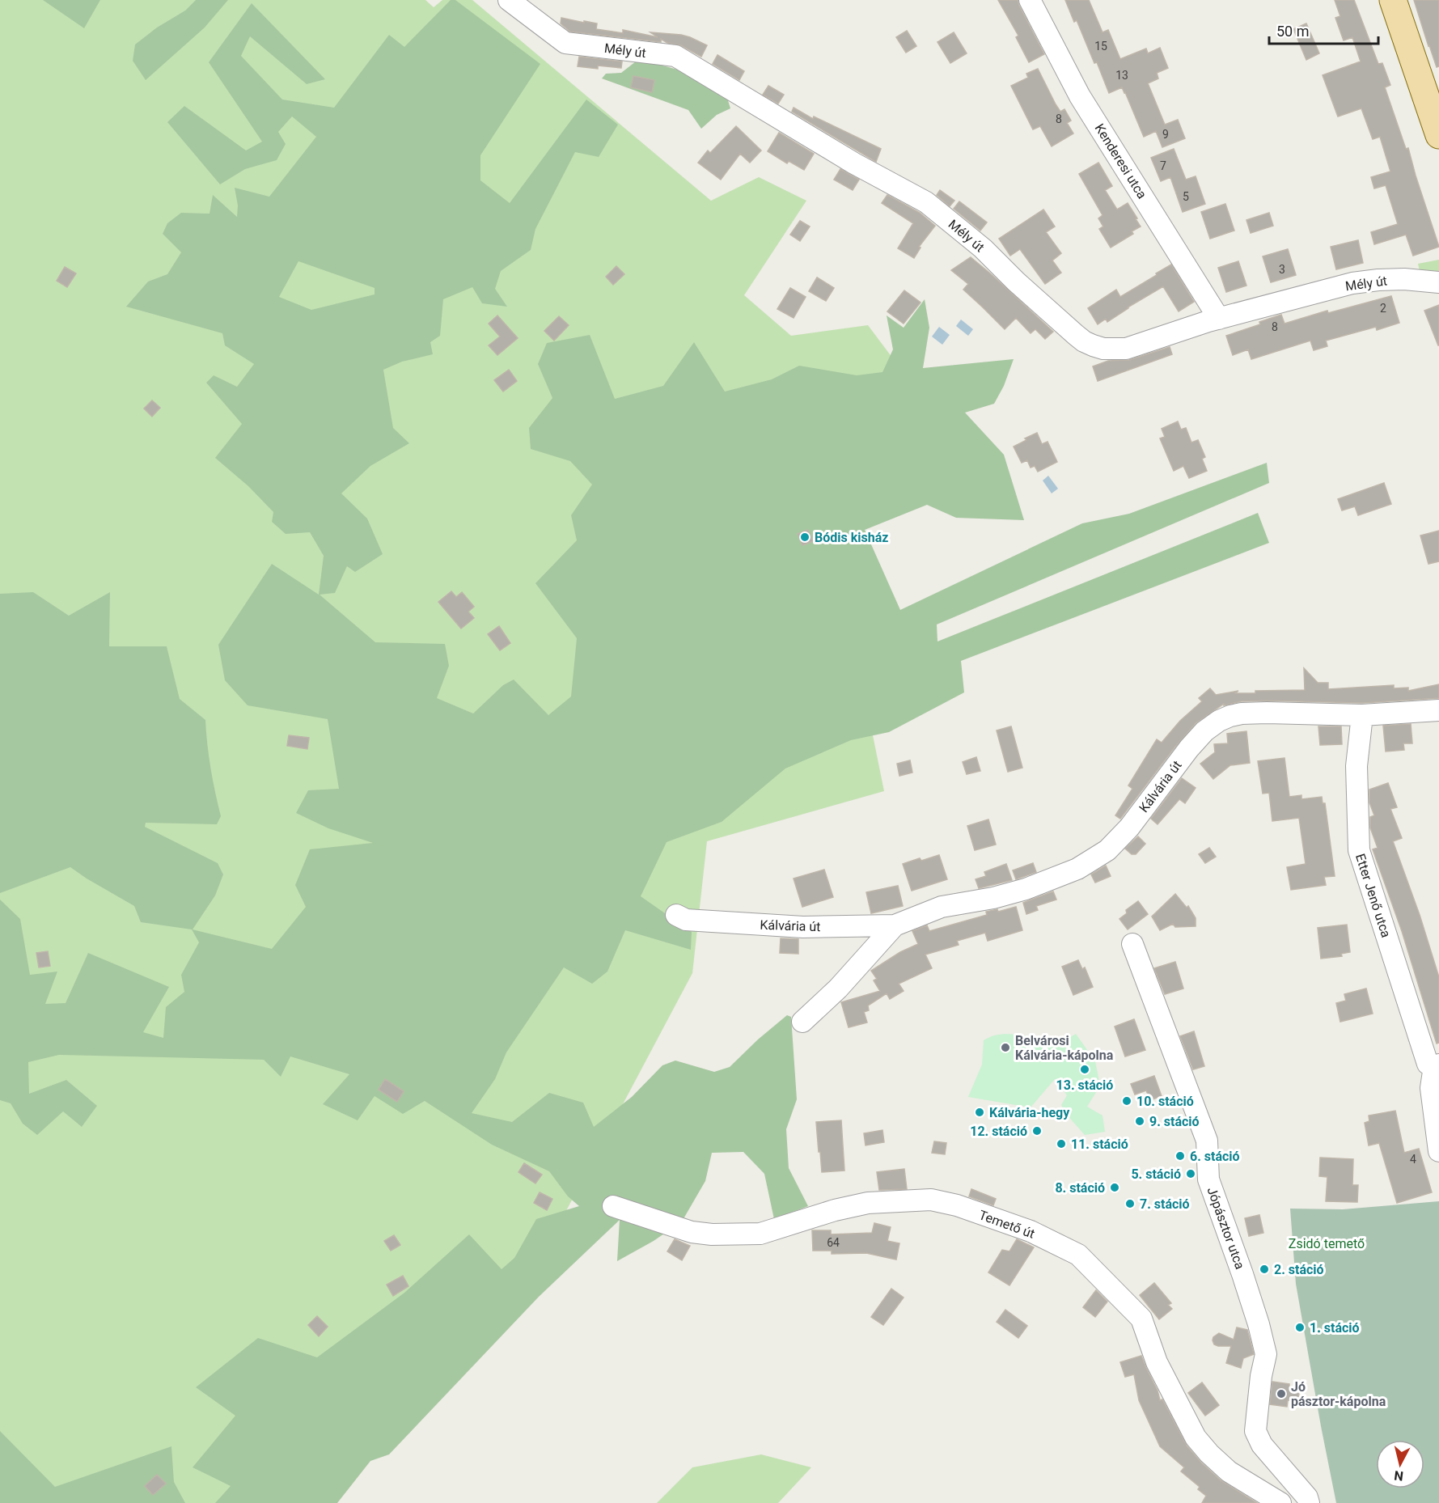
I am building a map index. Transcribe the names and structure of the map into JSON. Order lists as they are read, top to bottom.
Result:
{
  "streets": {
    "street": [
      "Mély út",
      "Kenderesi utca",
      "Kálvária út",
      "Etter Jenő utca",
      "Temető út",
      "Jópásztor utca"
    ]
  },
  "crossings": [
    ["Mély út", "Kenderesi utca"],
    ["Kálvária út", "Etter Jenő utca"]
  ],
  "parks": ["Zsidó temető"],
  "places": [
    "Bódis kisház",
    "Belvárosi Kálvária-kápolna",
    "13. stáció",
    "10. stáció",
    "Kálvária-hegy",
    "9. stáció",
    "12. stáció",
    "11. stáció",
    "6. stáció",
    "5. stáció",
    "8. stáció",
    "7. stáció",
    "2. stáció",
    "1. stáció",
    "Jó pásztor-kápolna"
  ],
  "house_numbers": [
    "15",
    "13",
    "8",
    "9",
    "7",
    "5",
    "3",
    "2",
    "8",
    "4",
    "64"
  ],
  "scale_bar": "50 m",
  "north": "bottom"
}
